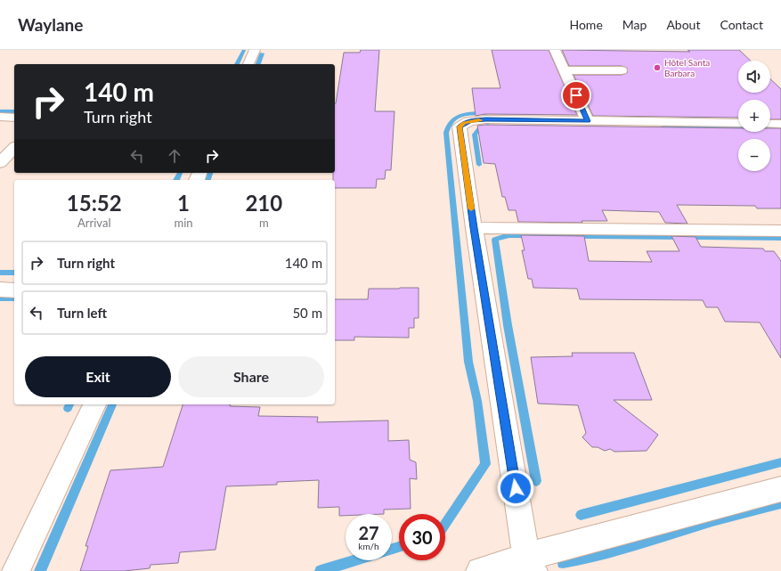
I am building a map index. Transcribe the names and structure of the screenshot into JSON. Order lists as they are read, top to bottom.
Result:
{
  "places": ["Hôtel Santa Barbara"],
  "page": {
    "header": "Waylane",
    "nav": [
      "Home",
      "Map",
      "About",
      "Contact"
    ],
    "map_buttons": ["+", "−"],
    "turn": ["140 m", "Turn right"],
    "eta": [
      "15:52",
      "Arrival",
      "1",
      "min",
      "210",
      "m"
    ],
    "list": [
      {
        "name": "Turn right",
        "value": "140 m"
      },
      {
        "name": "Turn left",
        "value": "50 m"
      }
    ],
    "buttons": ["Exit", "Share"],
    "speed": "27 km/h",
    "limit": "30"
  }
}
